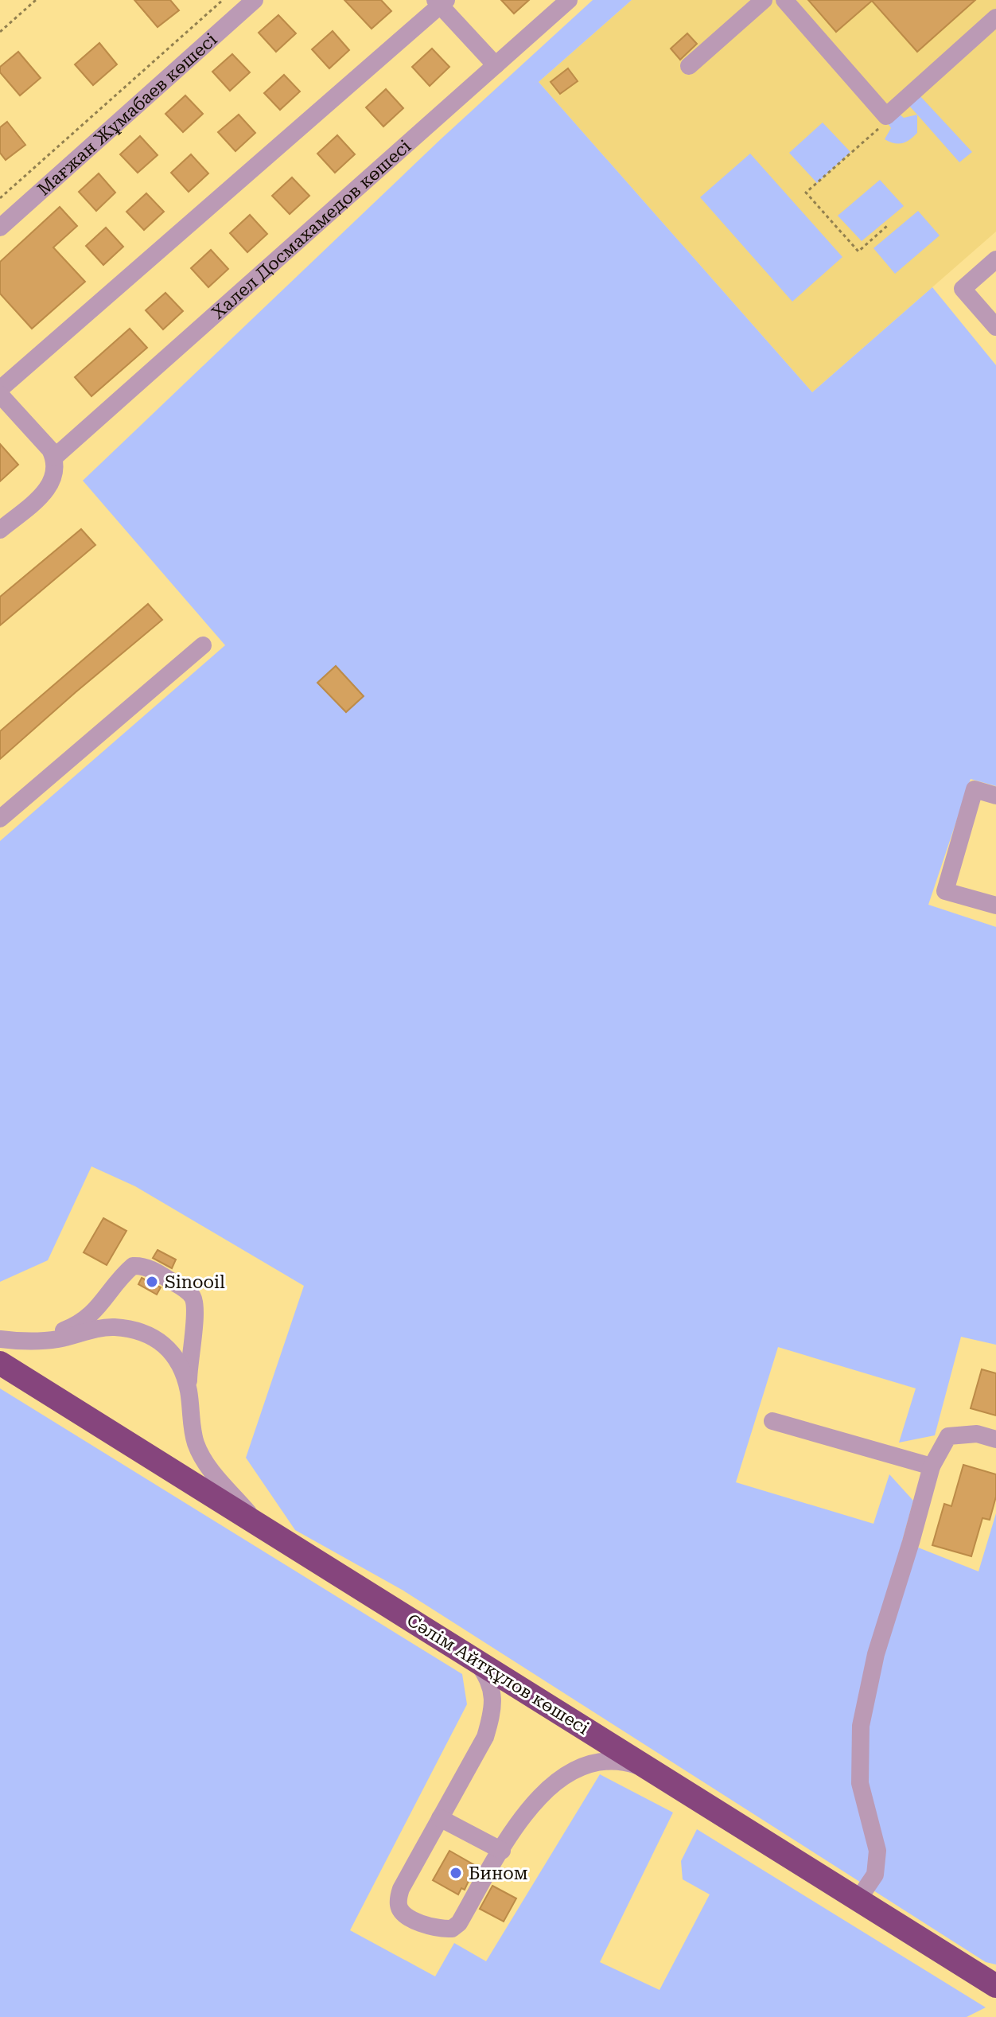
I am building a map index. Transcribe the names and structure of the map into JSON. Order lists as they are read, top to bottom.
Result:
{
  "streets": {
    "highway": ["Сәлім Айтқұлов көшесі"],
    "street": ["Мағжан Жұмабаев көшесі", "Халел Досмахамедов көшесі"]
  },
  "places": ["Sinooil", "Бином"]
}
